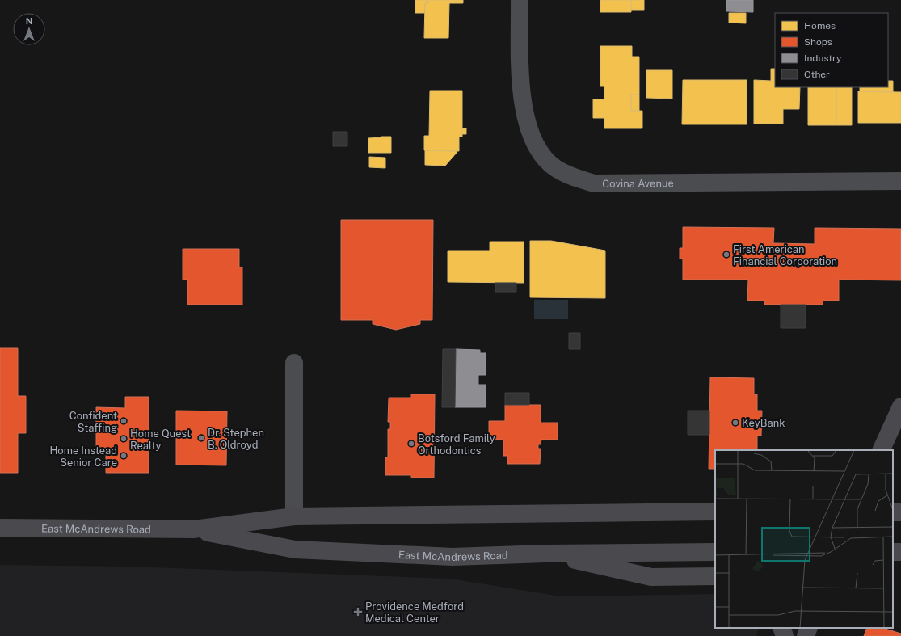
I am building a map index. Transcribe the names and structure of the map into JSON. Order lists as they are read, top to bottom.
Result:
{
  "streets": {
    "main road": ["East McAndrews Road"],
    "street": ["Covina Avenue"]
  },
  "places": {
    "other": [
      "First American Financial Corporation",
      "Confident Staffing",
      "KeyBank",
      "Dr. Stephen B. Oldroyd",
      "Home Quest Realty",
      "Botsford Family Orthodontics",
      "Home Instead Senior Care"
    ],
    "health": ["Providence Medford Medical Center"]
  },
  "legend": [
    "Homes",
    "Shops",
    "Industry",
    "Other"
  ],
  "north": "top"
}
